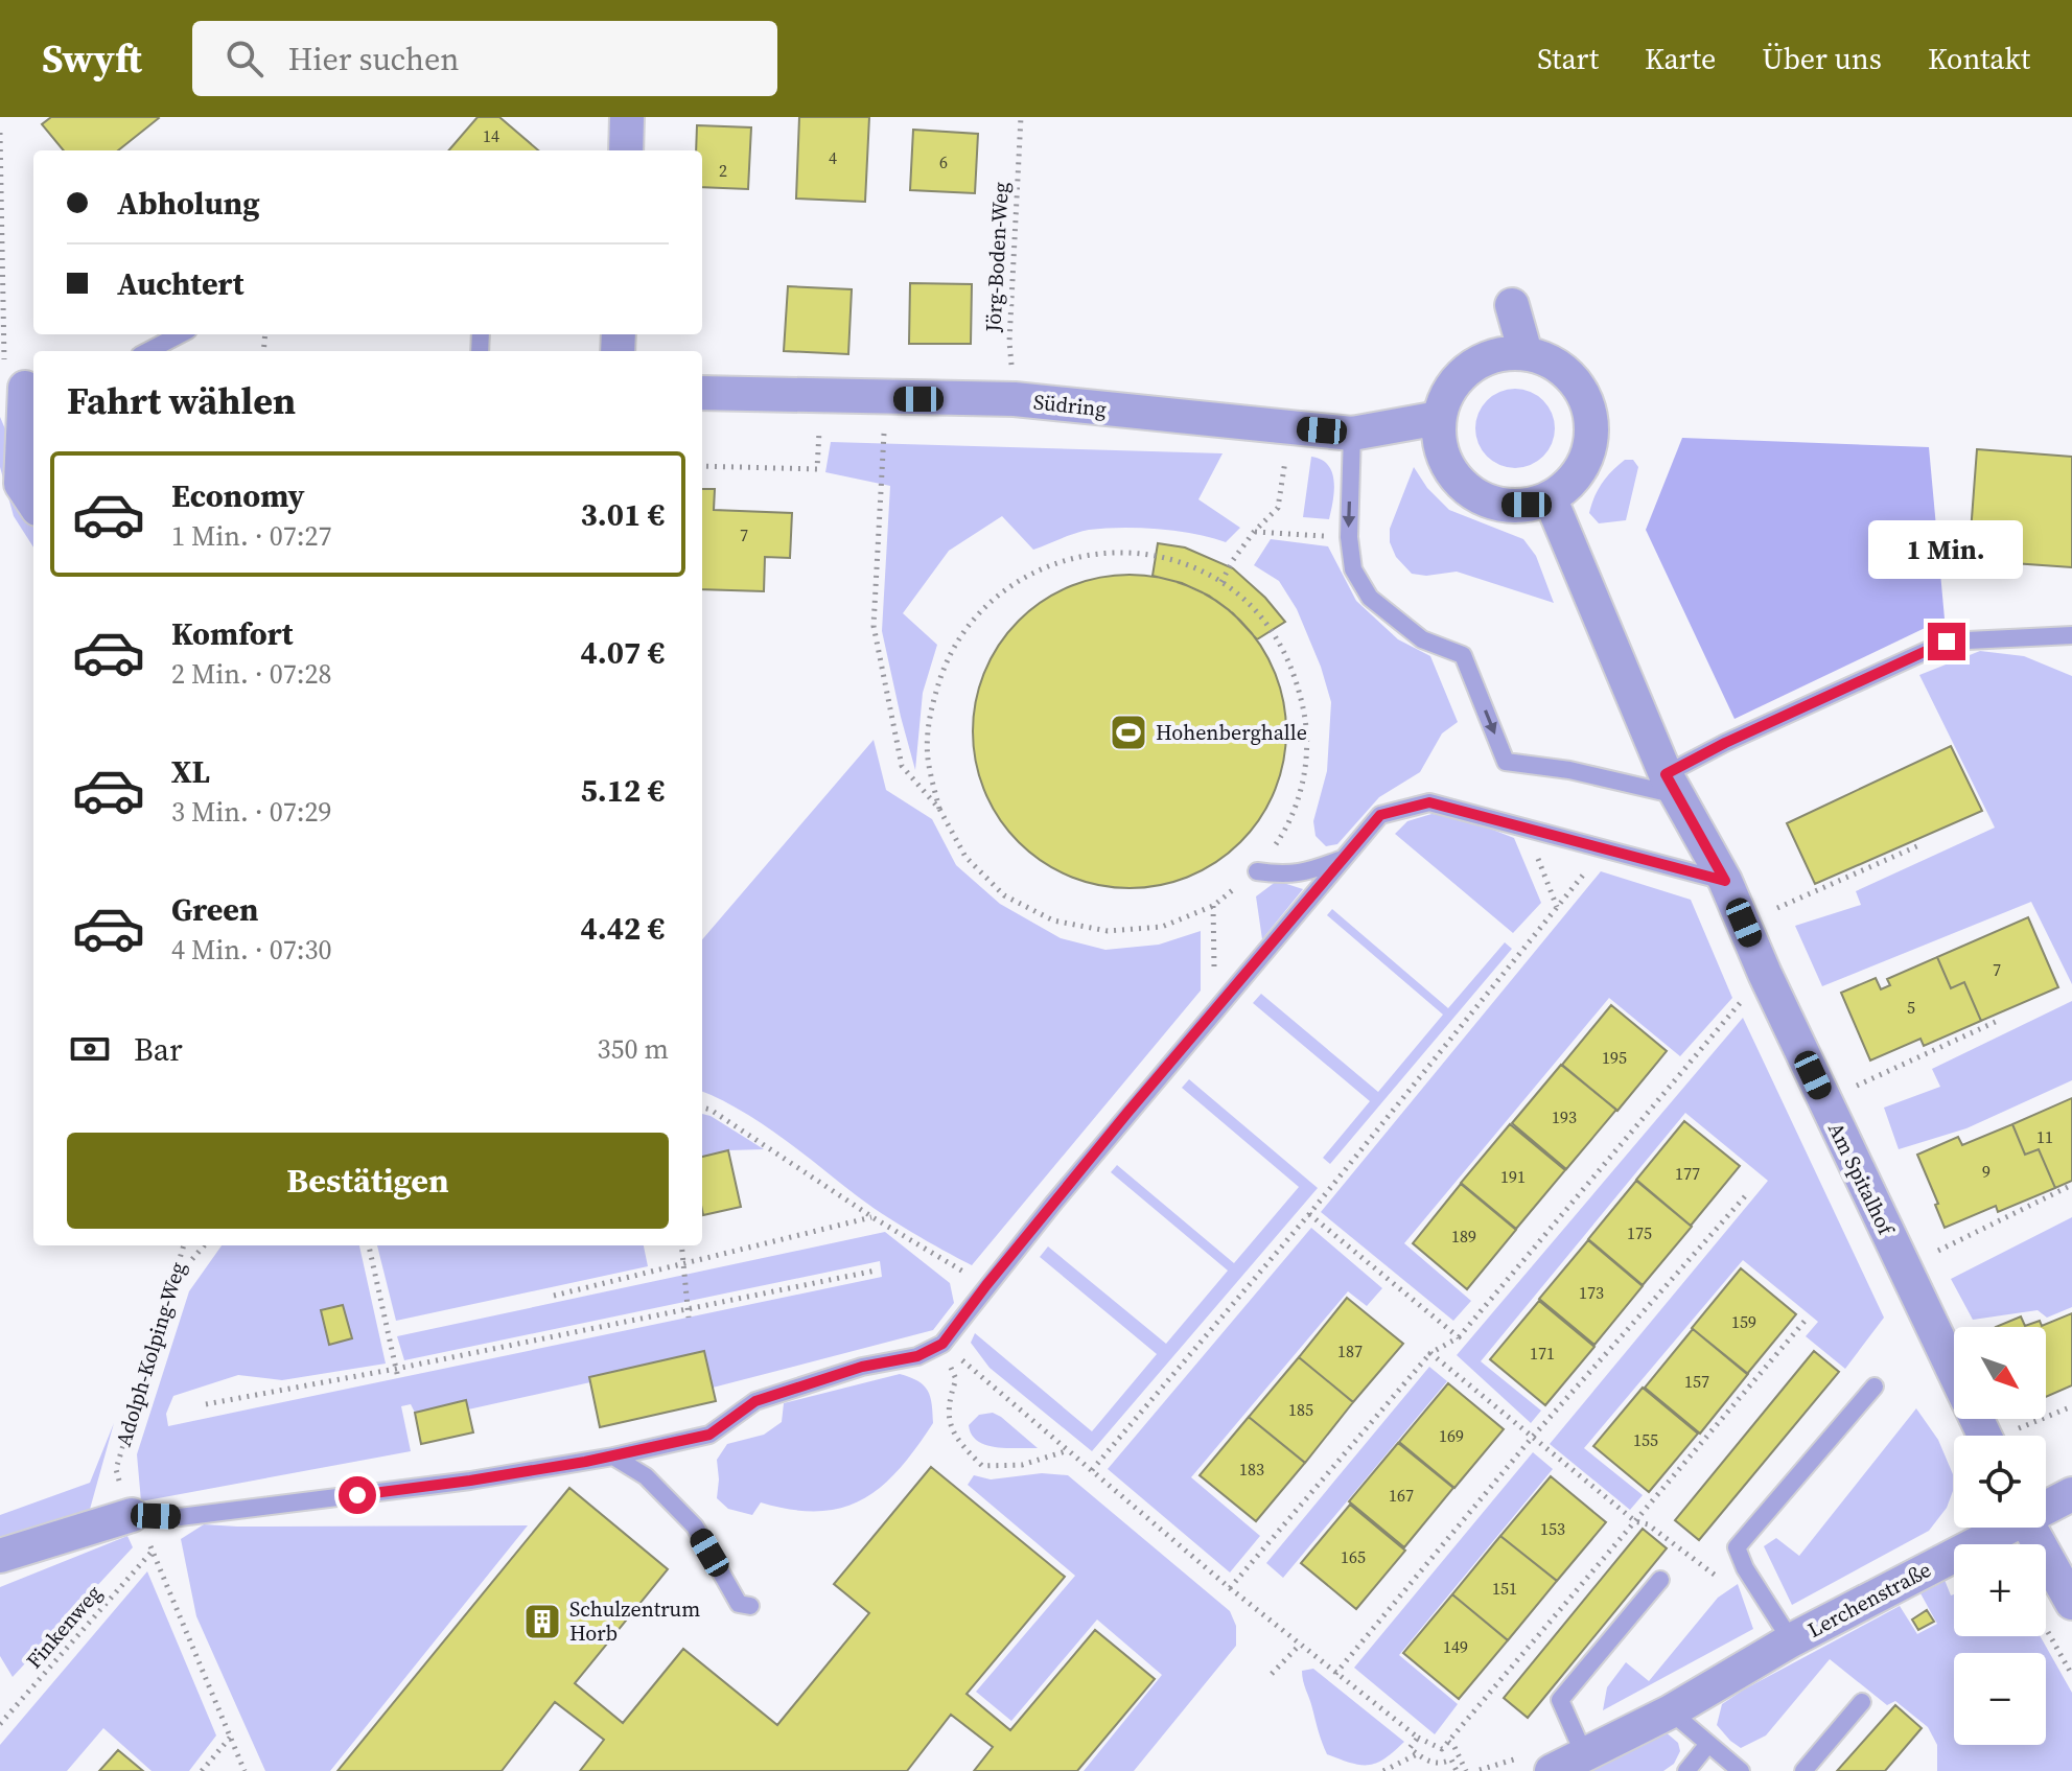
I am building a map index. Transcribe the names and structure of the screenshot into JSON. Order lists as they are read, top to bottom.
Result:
{
  "streets": {
    "street": ["Südring", "Am Spitalhof", "Lerchenstraße"],
    "path": ["Jörg-Boden-Weg", "Adolph-Kolping-Weg", "Finkenweg"]
  },
  "crossings": [
    ["Jörg-Boden-Weg", "Südring"],
    ["Südring", "Am Spitalhof"]
  ],
  "places": {
    "sports": ["Hohenberghalle"],
    "building": ["Schulzentrum Horb"]
  },
  "house_numbers": [
    "14",
    "4",
    "6",
    "2",
    "7",
    "7",
    "5",
    "195",
    "193",
    "11",
    "9",
    "177",
    "191",
    "175",
    "189",
    "173",
    "159",
    "187",
    "171",
    "157",
    "185",
    "169",
    "155",
    "183",
    "167",
    "153",
    "165",
    "151",
    "149"
  ],
  "north": "bottom right",
  "page": {
    "header": "Swyft",
    "search": "Hier suchen",
    "nav": [
      "Start",
      "Karte",
      "Über uns",
      "Kontakt"
    ],
    "banner": ["Abholung", "Auchtert"],
    "heading": "Fahrt wählen",
    "list": [
      {
        "name": "Economy",
        "note": "1 Min. · 07:27",
        "value": "3.01 €"
      },
      {
        "name": "Komfort",
        "note": "2 Min. · 07:28",
        "value": "4.07 €"
      },
      {
        "name": "XL",
        "note": "3 Min. · 07:29",
        "value": "5.12 €"
      },
      {
        "name": "Green",
        "note": "4 Min. · 07:30",
        "value": "4.42 €"
      }
    ],
    "bubble": "1 Min.",
    "pay": ["Bar", "350 m"],
    "buttons": "Bestätigen",
    "map_buttons": ["+", "−"]
  }
}
